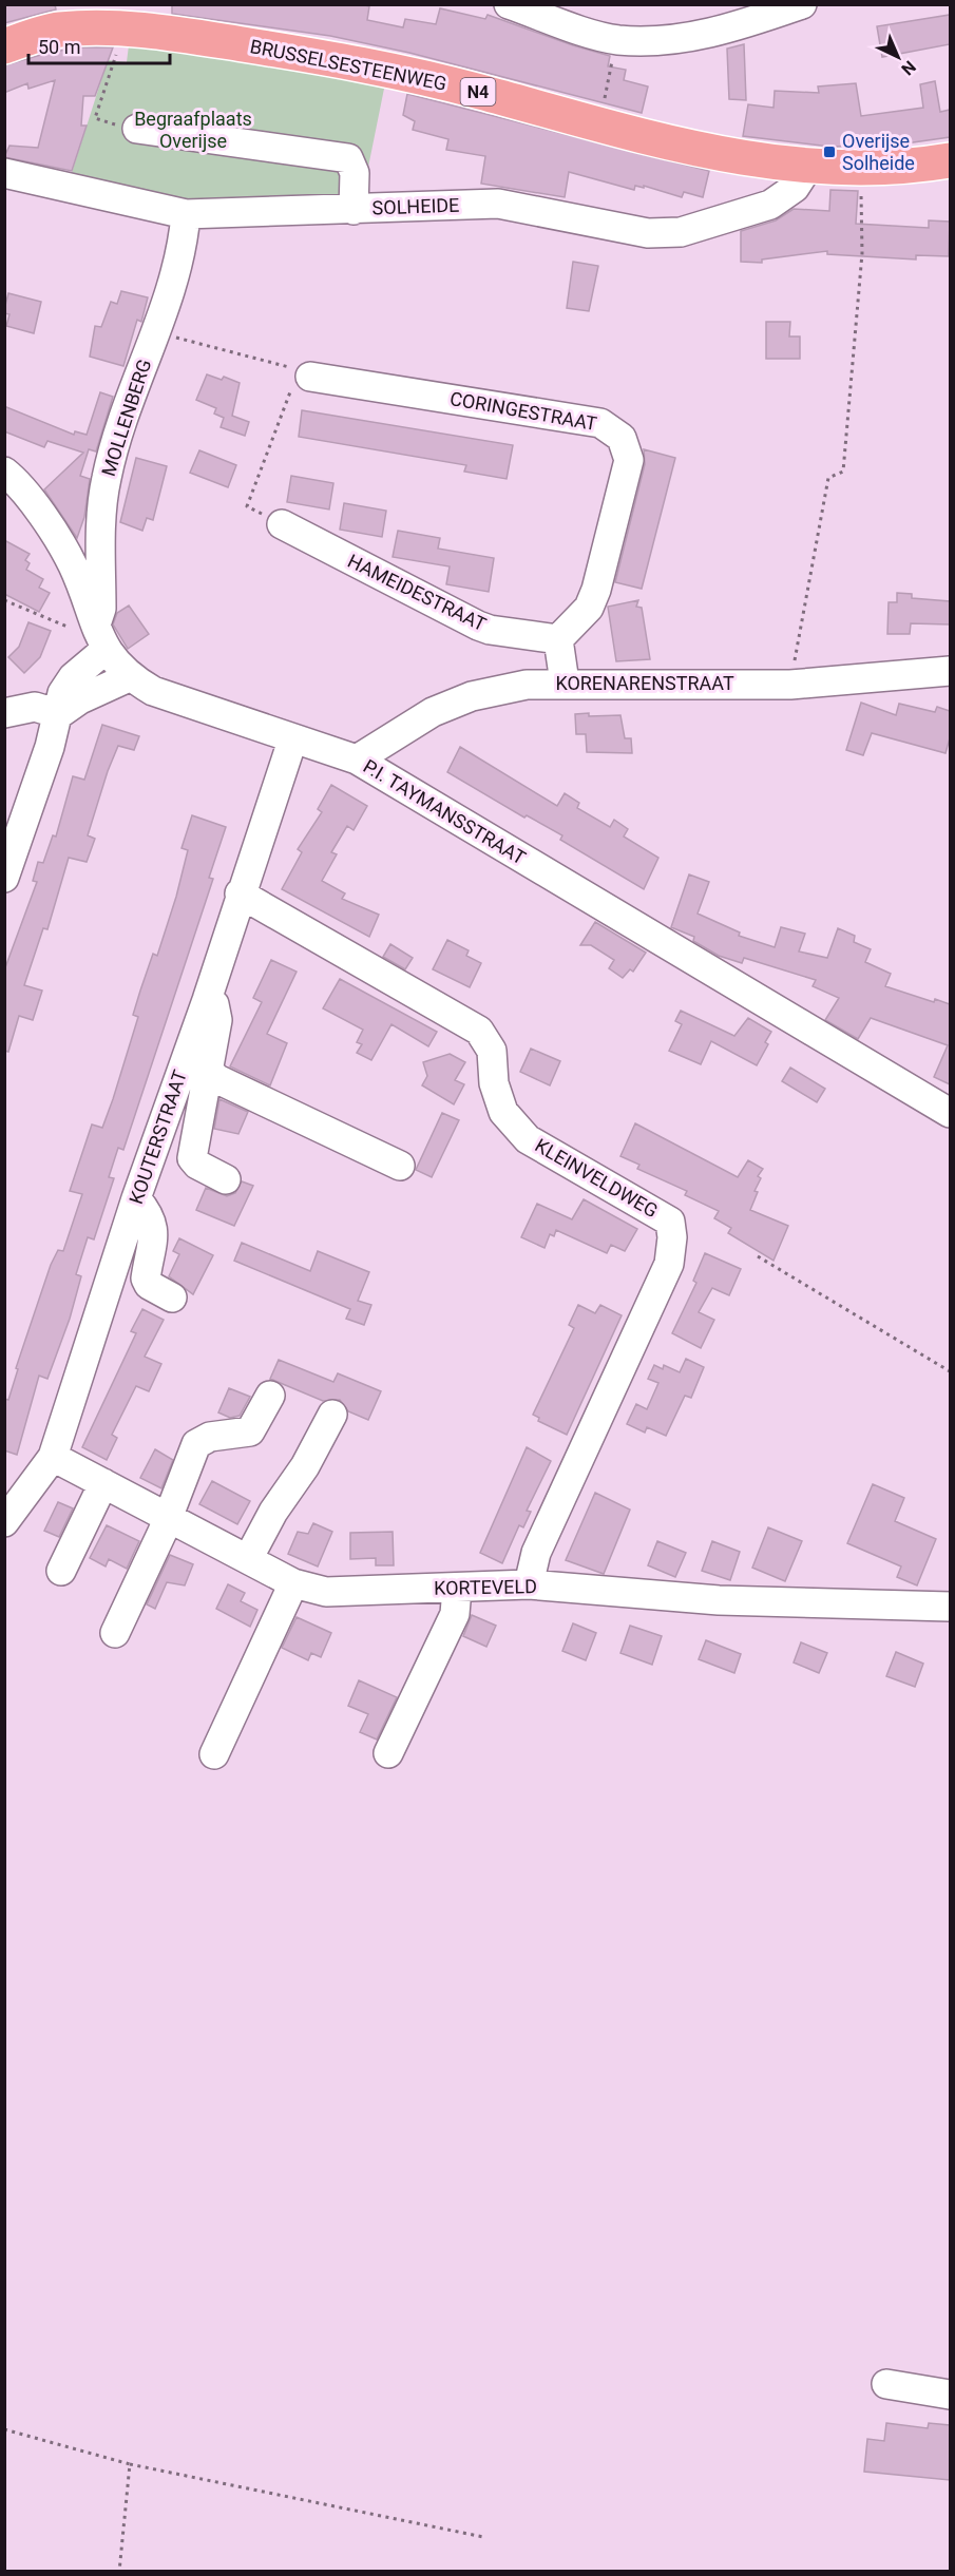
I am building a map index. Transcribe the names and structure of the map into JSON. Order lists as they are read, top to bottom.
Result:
{
  "streets": {
    "main road": ["BRUSSELSESTEENWEG", "N4"],
    "street": [
      "SOLHEIDE",
      "CORINGESTRAAT",
      "MOLLENBERG",
      "HAMEIDESTRAAT",
      "KORENARENSTRAAT",
      "P.I. TAYMANSSTRAAT",
      "KOUTERSTRAAT",
      "KLEINVELDWEG",
      "KORTEVELD"
    ]
  },
  "crossings": [
    ["BRUSSELSESTEENWEG", "SOLHEIDE"],
    ["SOLHEIDE", "MOLLENBERG"],
    ["CORINGESTRAAT", "HAMEIDESTRAAT"],
    ["MOLLENBERG", "P.I. TAYMANSSTRAAT"],
    ["KORENARENSTRAAT", "P.I. TAYMANSSTRAAT"],
    ["P.I. TAYMANSSTRAAT", "KOUTERSTRAAT"],
    ["KOUTERSTRAAT", "KLEINVELDWEG"],
    ["KOUTERSTRAAT", "KORTEVELD"],
    ["KLEINVELDWEG", "KORTEVELD"]
  ],
  "parks": ["Begraafplaats Overijse"],
  "places": {
    "transit": ["Overijse Solheide"]
  },
  "scale_bar": "50 m",
  "north": "bottom right"
}
